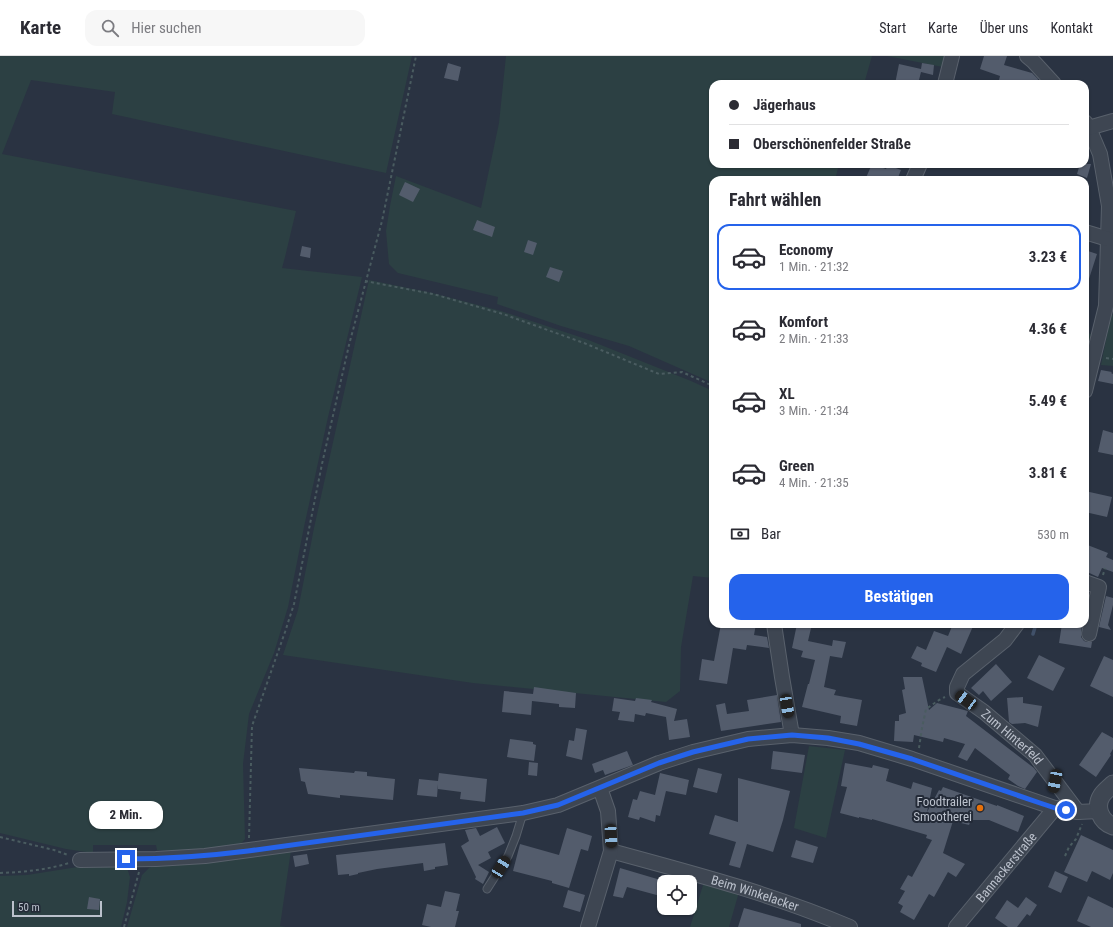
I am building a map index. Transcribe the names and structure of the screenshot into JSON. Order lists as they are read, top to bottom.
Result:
{
  "streets": {
    "street": ["Zum Hinterfeld", "Bannackerstraße", "Beim Winkelacker"]
  },
  "places": ["Foodtrailer Smootherei"],
  "scale_bar": "50 m",
  "page": {
    "header": "Karte",
    "search": "Hier suchen",
    "nav": [
      "Start",
      "Karte",
      "Über uns",
      "Kontakt"
    ],
    "banner": ["Jägerhaus", "Oberschönenfelder Straße"],
    "heading": "Fahrt wählen",
    "list": [
      {
        "name": "Economy",
        "note": "1 Min. · 21:32",
        "value": "3.23 €"
      },
      {
        "name": "Komfort",
        "note": "2 Min. · 21:33",
        "value": "4.36 €"
      },
      {
        "name": "XL",
        "note": "3 Min. · 21:34",
        "value": "5.49 €"
      },
      {
        "name": "Green",
        "note": "4 Min. · 21:35",
        "value": "3.81 €"
      }
    ],
    "pay": ["Bar", "530 m"],
    "buttons": "Bestätigen",
    "bubble": "2 Min.",
    "scale": "50 m"
  }
}
